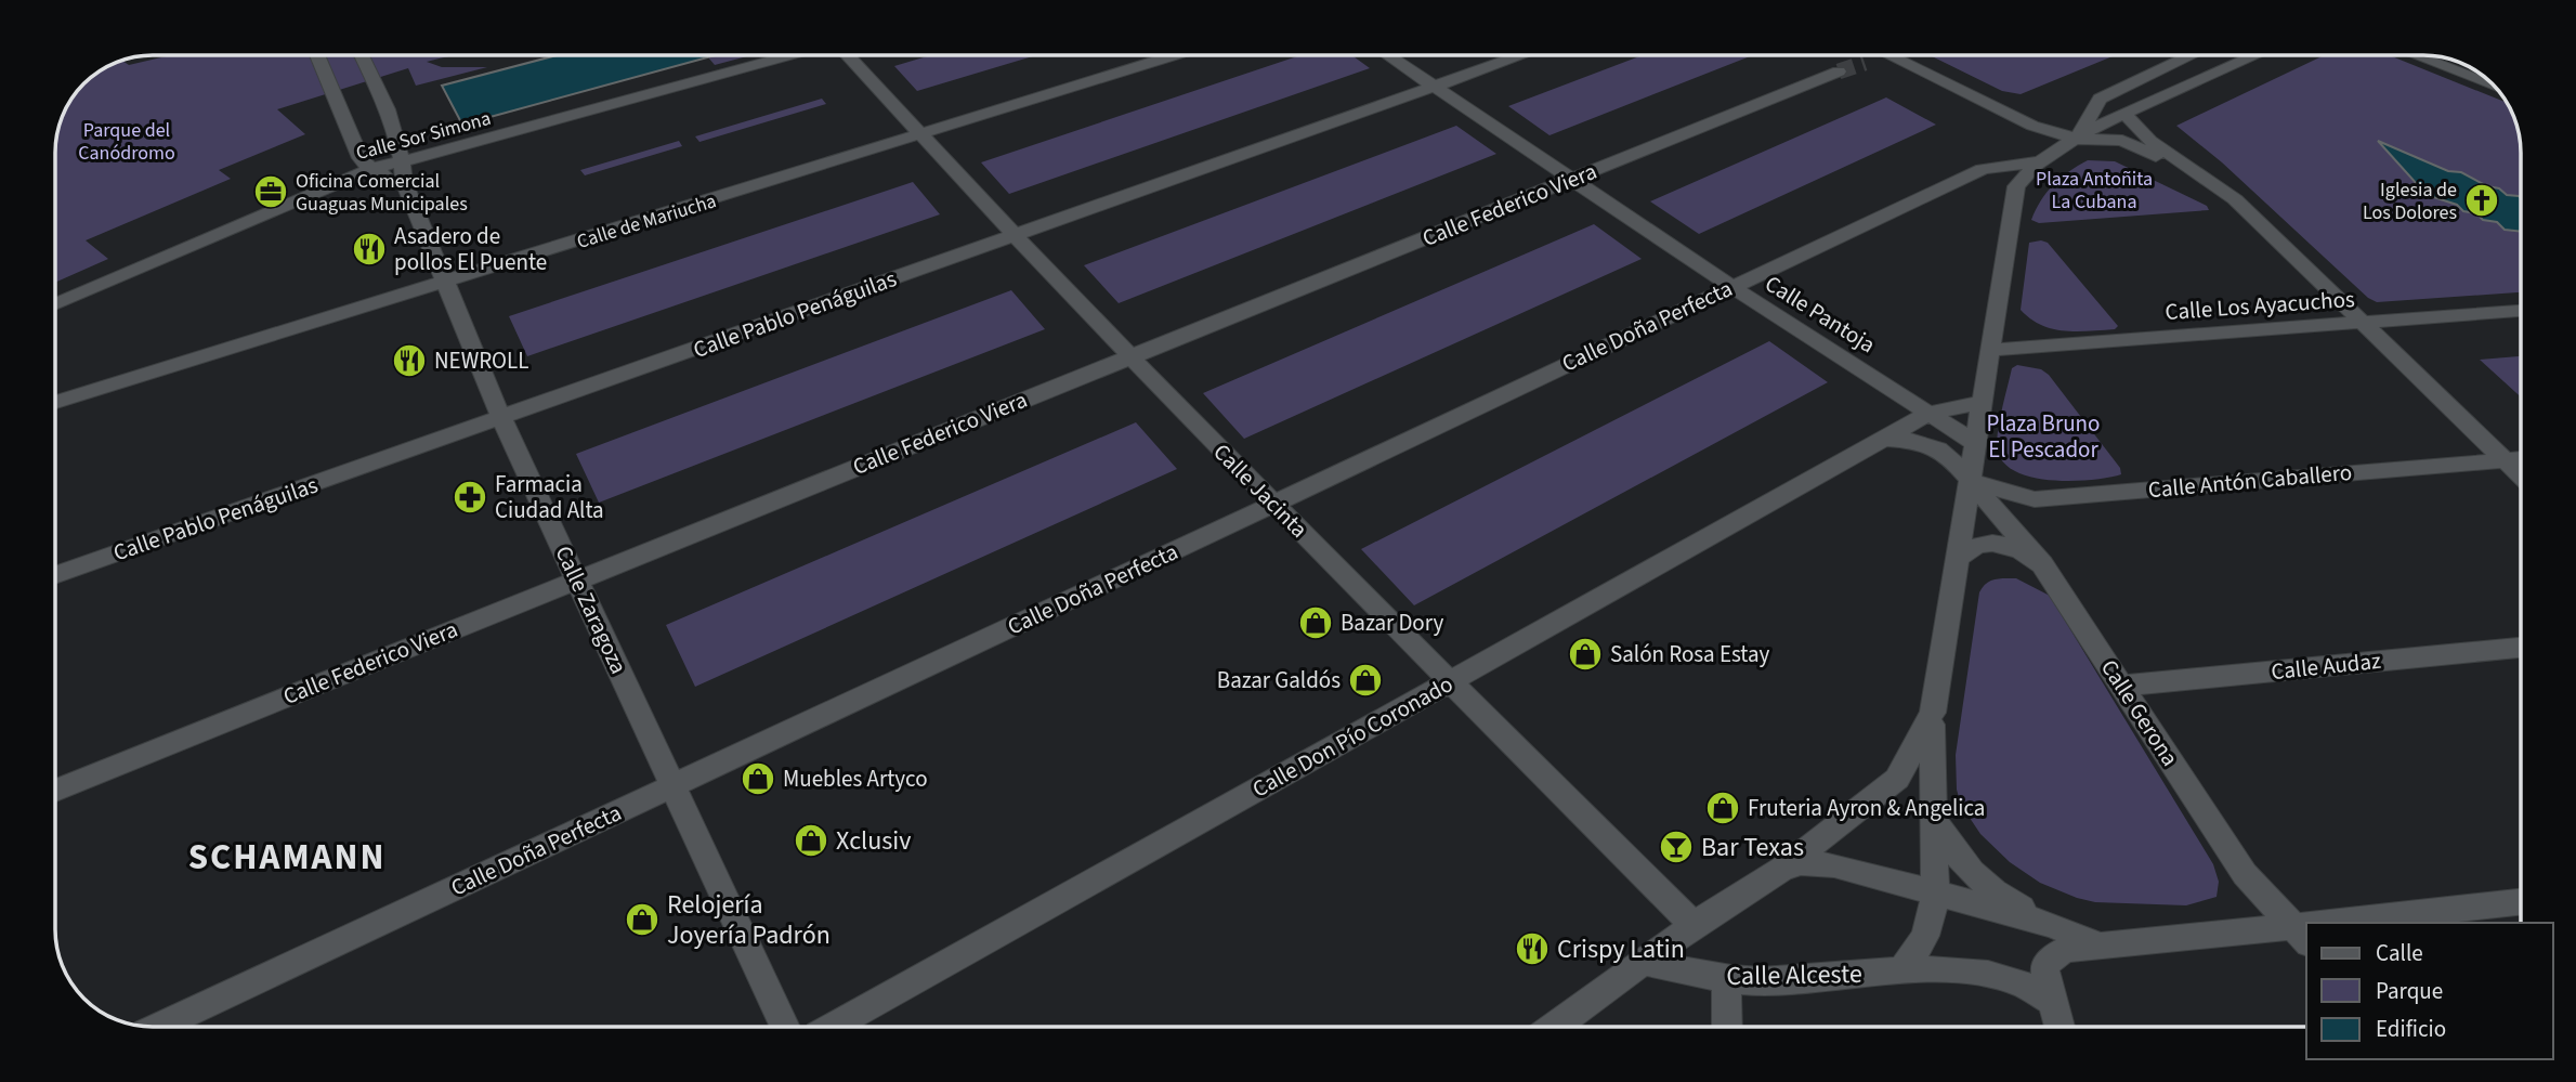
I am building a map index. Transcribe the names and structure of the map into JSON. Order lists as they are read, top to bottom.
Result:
{
  "streets": {
    "street": [
      "Calle Sor Simona",
      "Calle Federico Viera",
      "Calle de Mariucha",
      "Calle Los Ayacuchos",
      "Calle Pablo Penáguilas",
      "Calle Pantoja",
      "Calle Doña Perfecta",
      "Calle Antón Caballero",
      "Calle Jacinta",
      "Calle Zaragoza",
      "Calle Audaz",
      "Calle Gerona",
      "Calle Don Pío Coronado",
      "Calle Alceste"
    ]
  },
  "crossings": [
    ["Calle Sor Simona", "Calle Zaragoza"],
    ["Calle Federico Viera", "Calle Pantoja"],
    ["Calle Federico Viera", "Calle Jacinta"],
    ["Calle Federico Viera", "Calle Zaragoza"],
    ["Calle de Mariucha", "Calle Jacinta"],
    ["Calle de Mariucha", "Calle Zaragoza"],
    ["Calle Pablo Penáguilas", "Calle Pantoja"],
    ["Calle Pablo Penáguilas", "Calle Jacinta"],
    ["Calle Pablo Penáguilas", "Calle Zaragoza"],
    ["Calle Pantoja", "Calle Doña Perfecta"],
    ["Calle Pantoja", "Calle Don Pío Coronado"],
    ["Calle Doña Perfecta", "Calle Jacinta"],
    ["Calle Doña Perfecta", "Calle Zaragoza"],
    ["Calle Antón Caballero", "Calle Gerona"],
    ["Calle Jacinta", "Calle Don Pío Coronado"],
    ["Calle Audaz", "Calle Gerona"]
  ],
  "districts": ["SCHAMANN"],
  "parks": ["Parque del Canódromo", "Plaza Antoñita La Cubana", "Plaza Bruno El Pescador"],
  "places": {
    "office": ["Oficina Comercial Guaguas Municipales"],
    "church": ["Iglesia de Los Dolores"],
    "restaurant": ["Asadero de pollos El Puente", "NEWROLL", "Crispy Latin"],
    "pharmacy": ["Farmacia Ciudad Alta"],
    "shop": [
      "Bazar Dory",
      "Salón Rosa Estay",
      "Bazar Galdós",
      "Muebles Artyco",
      "Fruteria Ayron & Angelica",
      "Xclusiv",
      "Relojería Joyería Padrón"
    ],
    "bar": ["Bar Texas"]
  },
  "legend": ["Calle", "Parque", "Edificio"]
}
